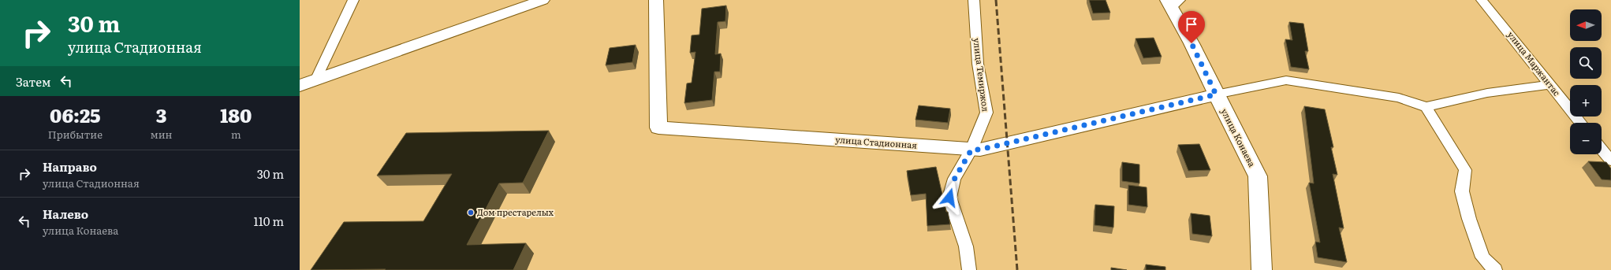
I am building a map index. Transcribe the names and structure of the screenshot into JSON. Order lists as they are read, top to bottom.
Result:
{
  "streets": {
    "street": [
      "улица Маржантас",
      "улица Темиржол",
      "улица Конаева",
      "улица Стадионная"
    ]
  },
  "crossings": [
    ["улица Темиржол", "улица Стадионная"],
    ["улица Конаева", "улица Стадионная"]
  ],
  "places": ["Дом престарелых"],
  "north": "left",
  "page": {
    "turn": ["30 m", "улица Стадионная"],
    "map_buttons": ["+", "−"],
    "then": "Затем",
    "eta": [
      "06:25",
      "Прибытие",
      "3",
      "мин",
      "180",
      "m"
    ],
    "list": [
      {
        "name": "Направо",
        "note": "улица Стадионная",
        "value": "30 m"
      },
      {
        "name": "Налево",
        "note": "улица Конаева",
        "value": "110 m"
      }
    ]
  }
}
